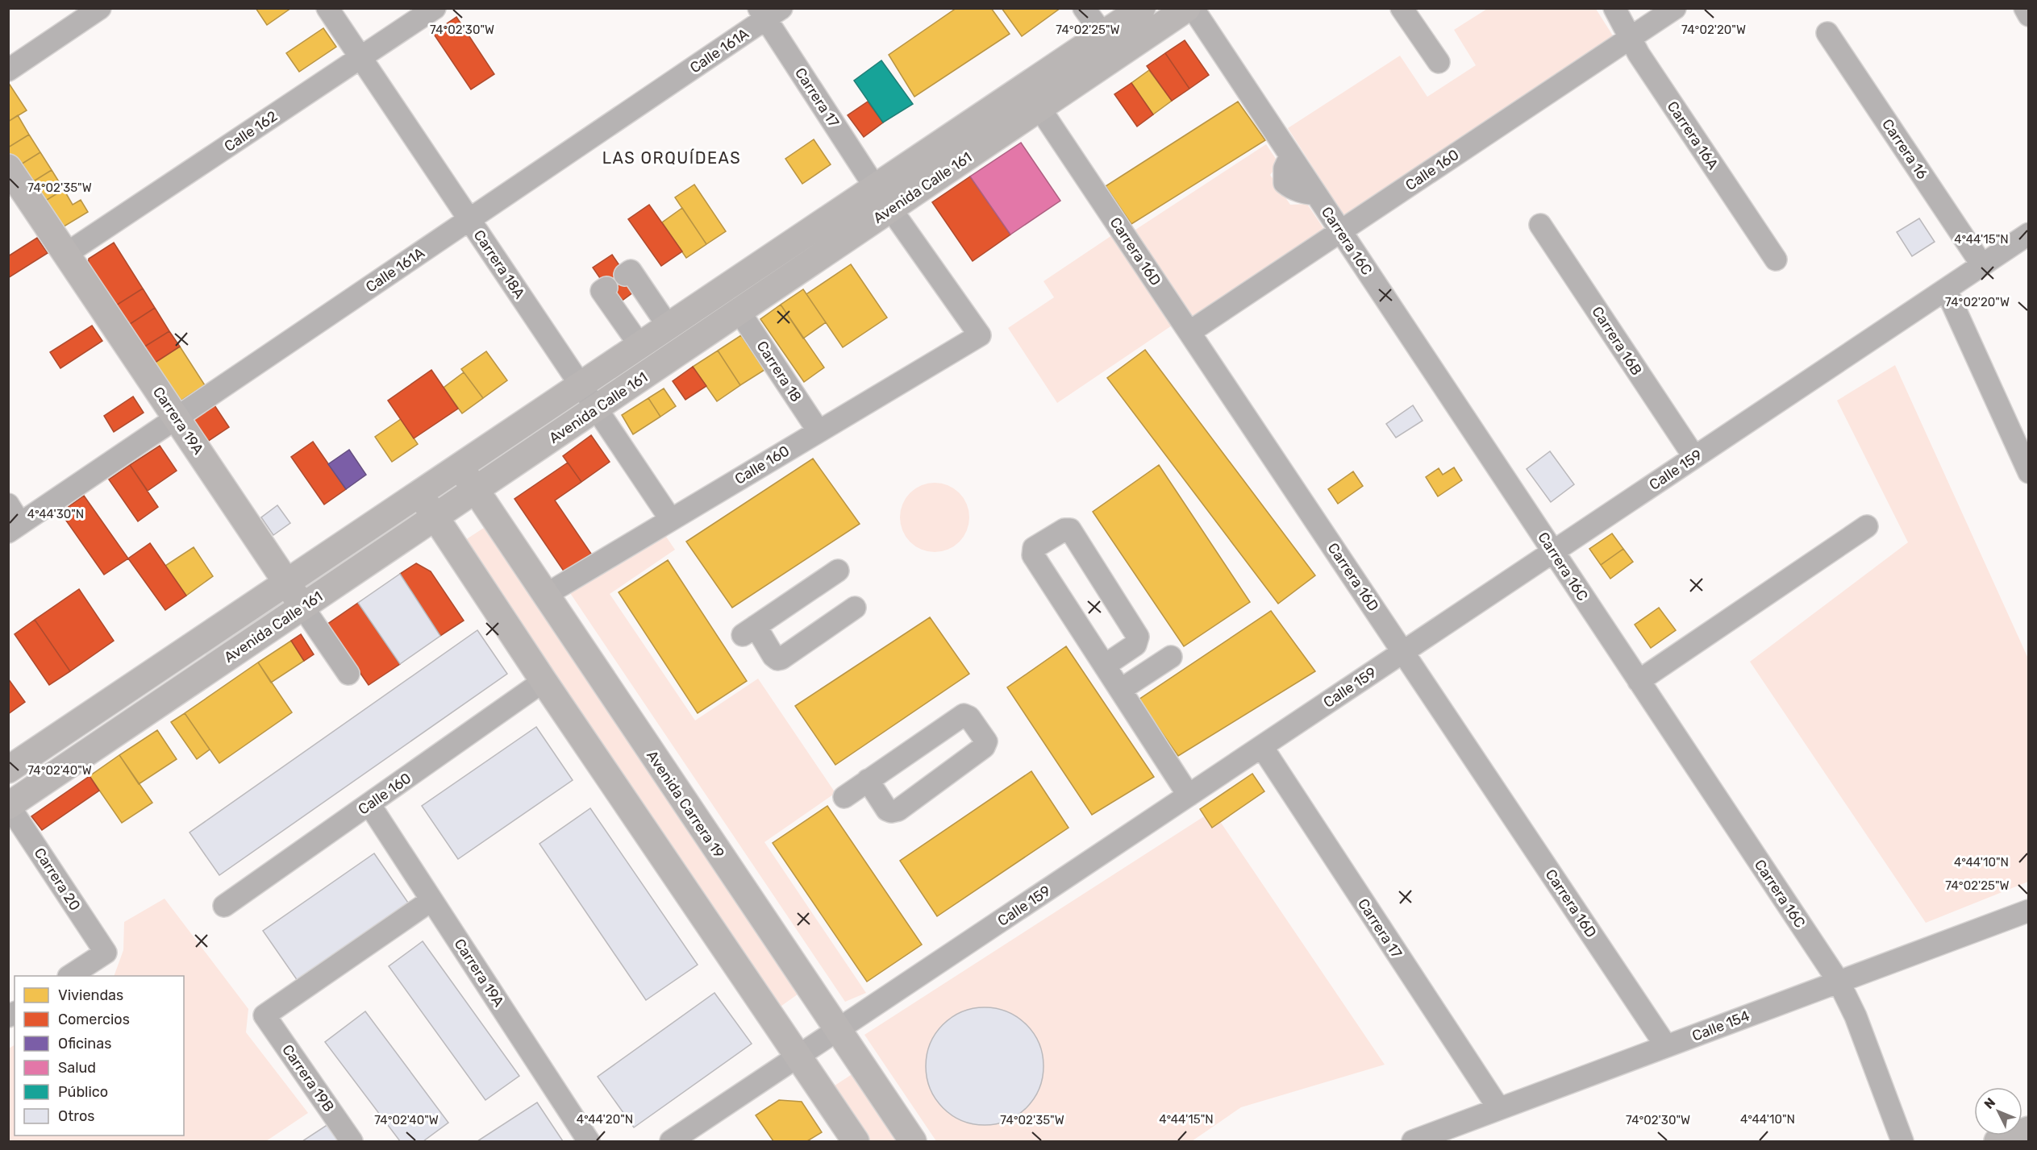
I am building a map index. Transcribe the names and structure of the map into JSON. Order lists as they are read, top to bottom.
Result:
{
  "streets": {
    "main road": ["Avenida Calle 161", "Carrera 19A", "Avenida Carrera 19"],
    "street": [
      "Calle 161A",
      "Carrera 17",
      "Calle 162",
      "Carrera 16A",
      "Carrera 16",
      "Calle 160",
      "Carrera 16C",
      "Carrera 16D",
      "Carrera 18A",
      "Carrera 16B",
      "Carrera 18",
      "Calle 159",
      "Carrera 20",
      "Calle 154",
      "Carrera 19B"
    ]
  },
  "crossings": [
    ["Calle 161A", "Carrera 17"],
    ["Calle 161A", "Carrera 18A"],
    ["Calle 161A", "Carrera 19A"],
    ["Carrera 17", "Avenida Calle 161"],
    ["Carrera 17", "Calle 159"],
    ["Carrera 17", "Calle 154"],
    ["Calle 162", "Carrera 18A"],
    ["Calle 162", "Carrera 19A"],
    ["Carrera 16A", "Calle 160"],
    ["Carrera 16", "Calle 159"],
    ["Calle 160", "Avenida Calle 161"],
    ["Calle 160", "Carrera 16C"],
    ["Calle 160", "Carrera 16D"],
    ["Calle 160", "Carrera 18A"],
    ["Calle 160", "Carrera 18"],
    ["Calle 160", "Carrera 19A"],
    ["Calle 160", "Avenida Carrera 19"],
    ["Avenida Calle 161", "Carrera 16D"],
    ["Avenida Calle 161", "Carrera 18A"],
    ["Avenida Calle 161", "Carrera 18"],
    ["Avenida Calle 161", "Carrera 19A"],
    ["Avenida Calle 161", "Avenida Carrera 19"],
    ["Avenida Calle 161", "Carrera 20"],
    ["Carrera 16C", "Calle 159"],
    ["Carrera 16C", "Calle 154"],
    ["Carrera 16D", "Calle 159"],
    ["Carrera 16D", "Calle 154"],
    ["Carrera 16B", "Calle 159"],
    ["Carrera 19A", "Carrera 19B"],
    ["Calle 159", "Avenida Carrera 19"]
  ],
  "districts": ["LAS ORQUÍDEAS"],
  "legend": [
    "Viviendas",
    "Comercios",
    "Oficinas",
    "Salud",
    "Público",
    "Otros"
  ],
  "north": "top left",
  "coordinates": [
    "74°02'30\"W",
    "74°02'25\"W",
    "74°02'20\"W",
    "74°02'35\"W",
    "4°44'15\"N",
    "4°44'30\"N",
    "74°02'40\"W",
    "4°44'10\"N",
    "4°44'20\"N"
  ]
}
